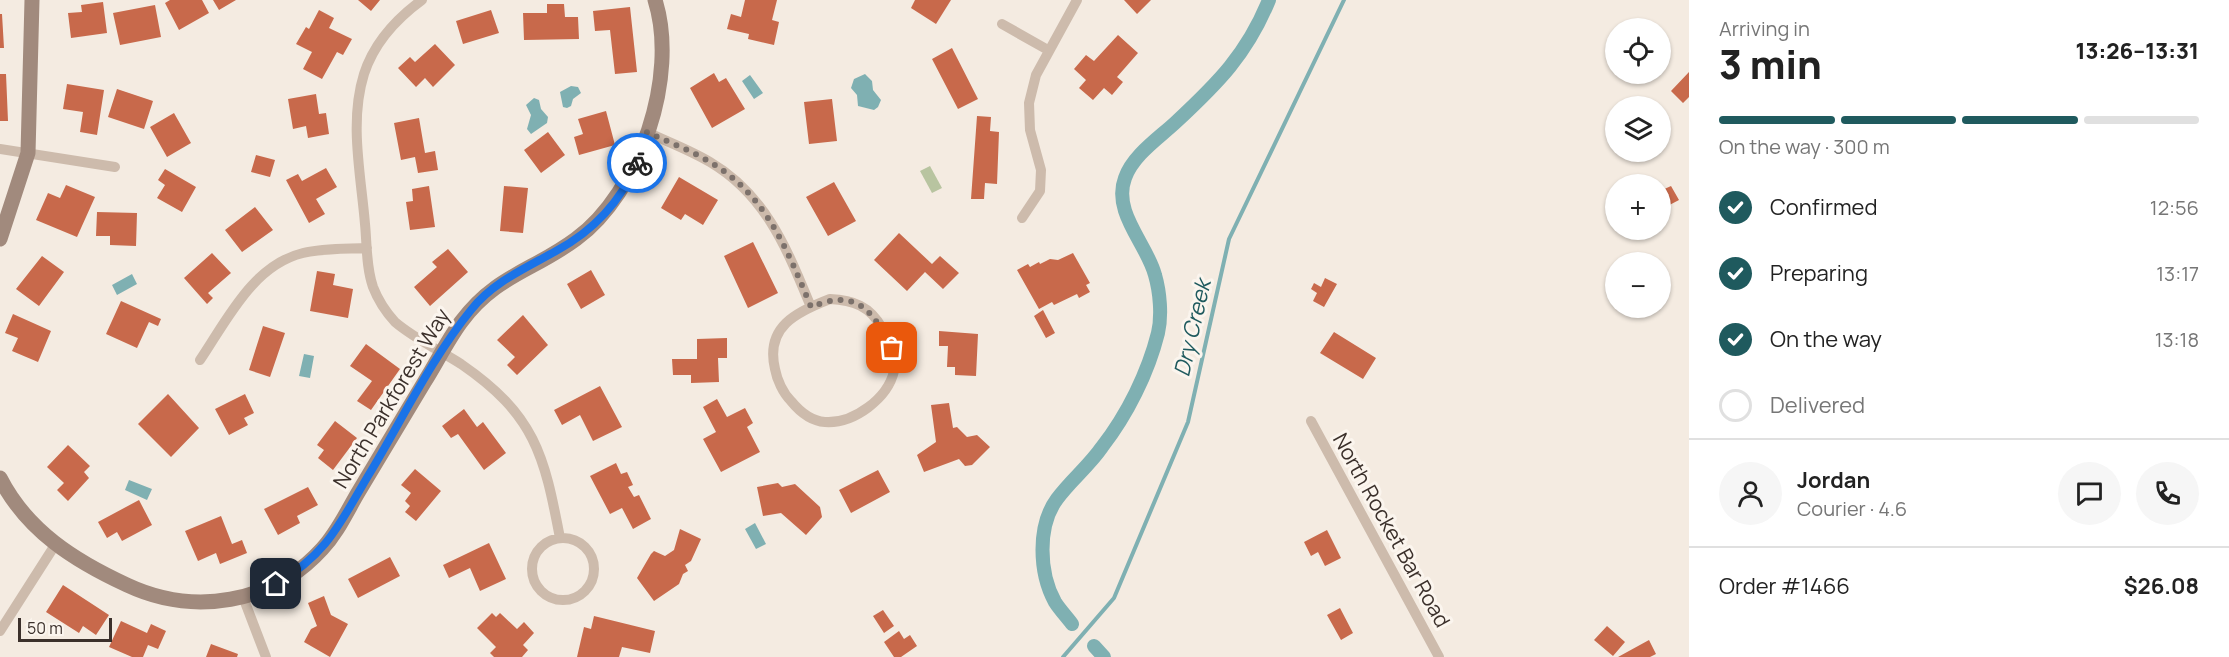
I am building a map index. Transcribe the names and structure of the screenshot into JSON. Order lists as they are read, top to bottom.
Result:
{
  "streets": {
    "street": ["North Parkforest Way", "North Rocket Bar Road"]
  },
  "water": ["Dry Creek"],
  "scale_bar": "50 m",
  "page": {
    "heading": ["3 min", "Arriving in", "13:26–13:31"],
    "panel": [
      "Jordan",
      "Courier · 4.6",
      "Order #1466",
      "$26.08"
    ],
    "map_buttons": ["+", "−"],
    "bar": "On the way · 300 m",
    "list": [
      ["Confirmed", "12:56"],
      ["Preparing", "13:17"],
      ["On the way", "13:18"],
      "Delivered"
    ],
    "scale": "50 m"
  }
}
